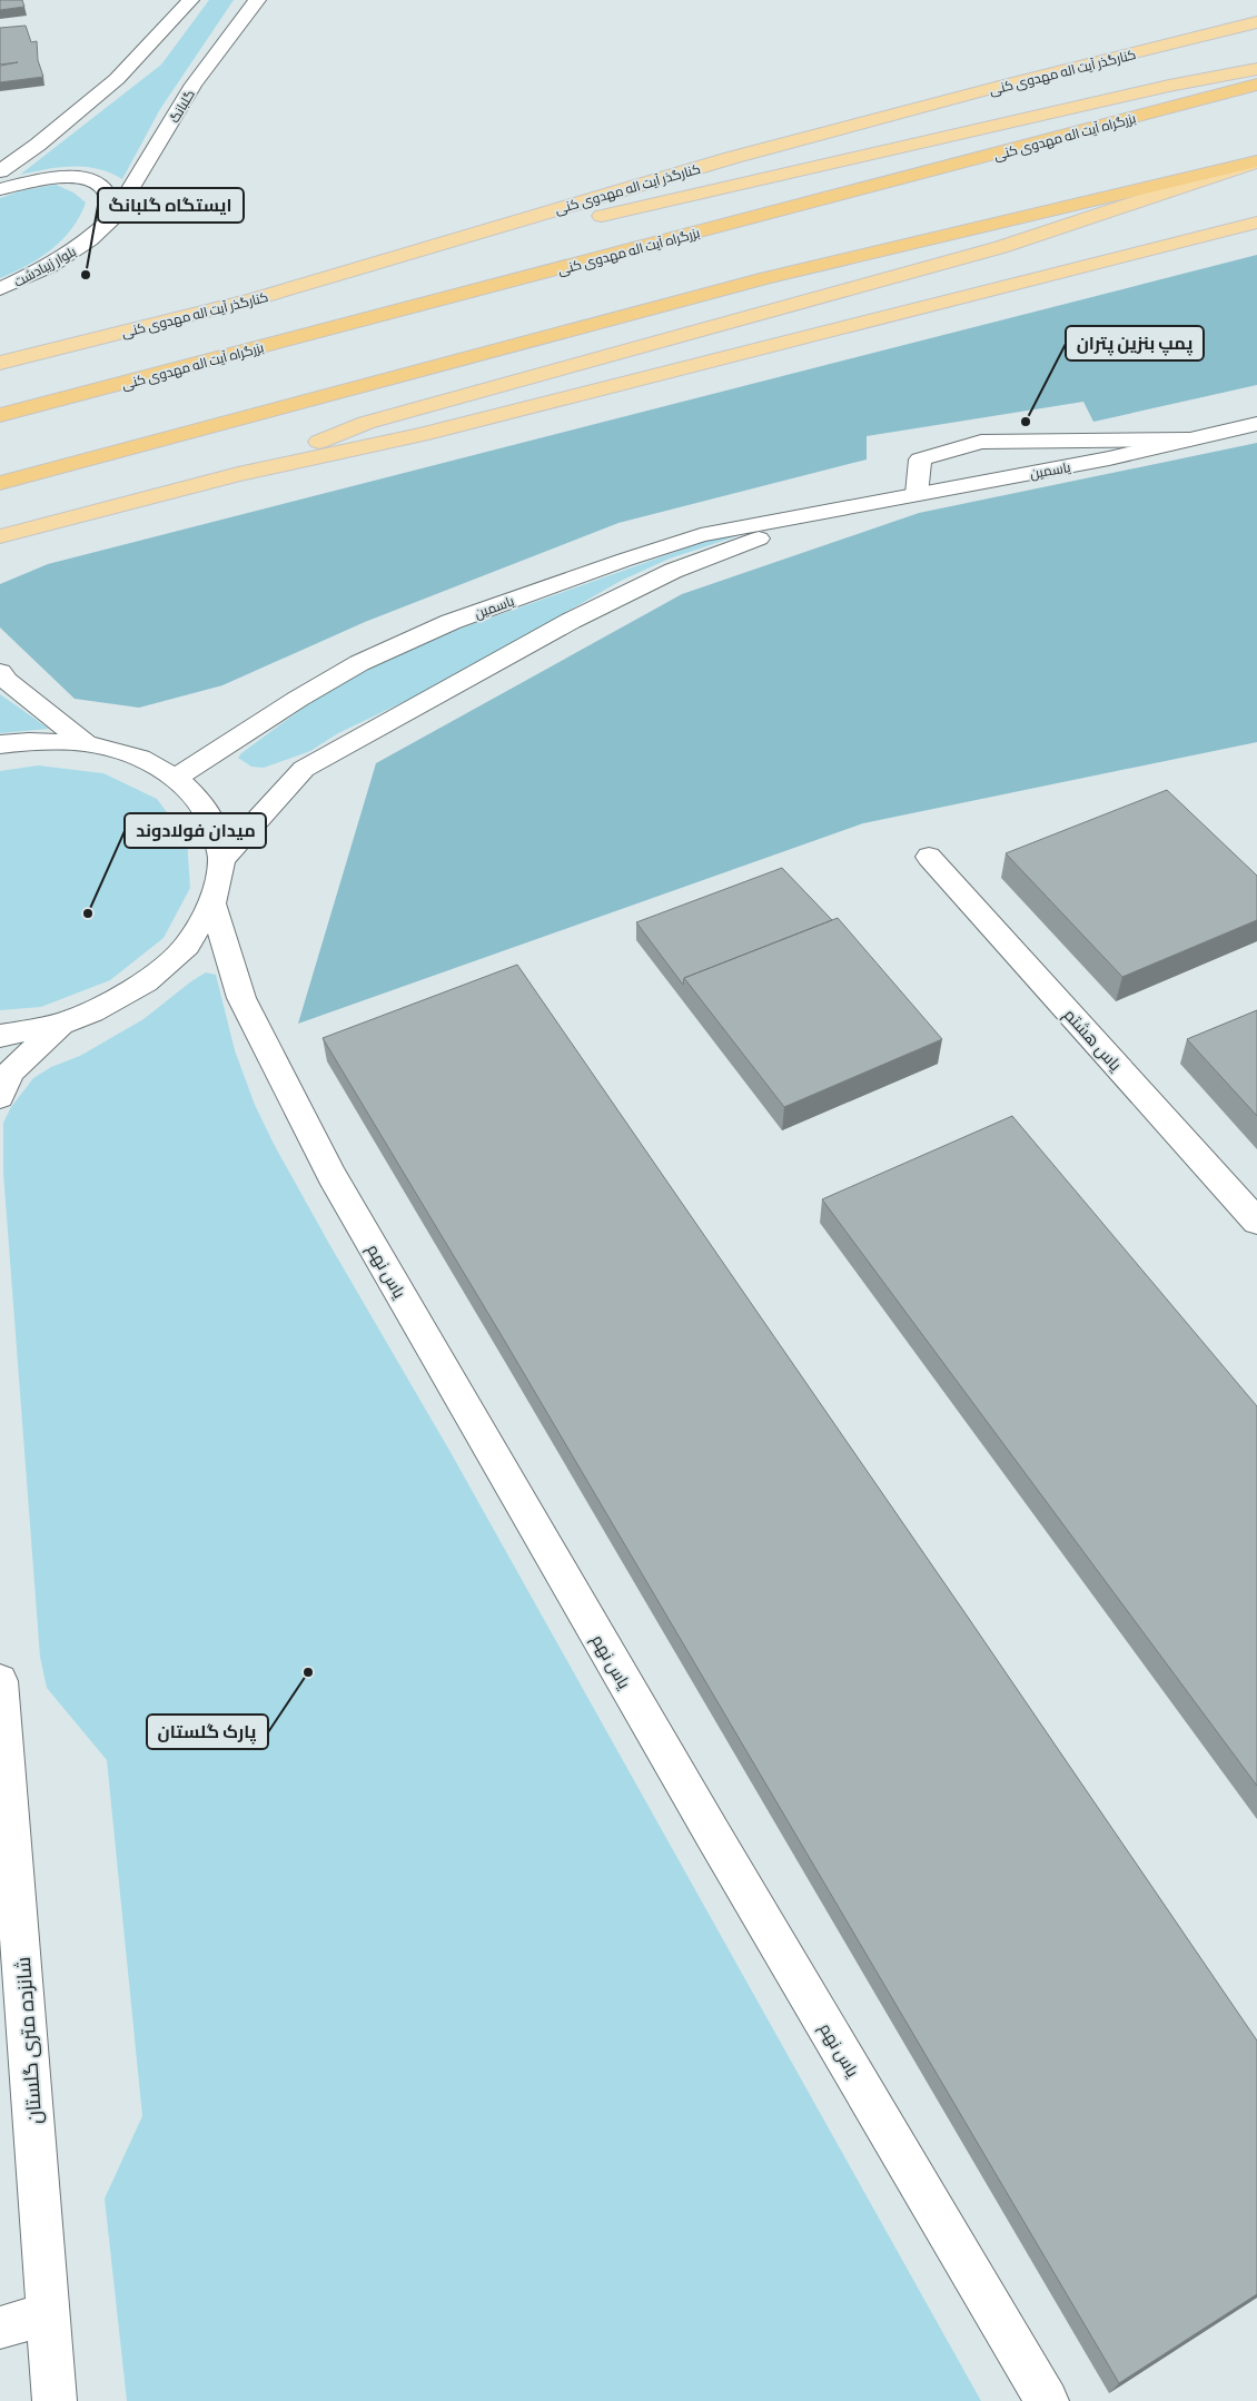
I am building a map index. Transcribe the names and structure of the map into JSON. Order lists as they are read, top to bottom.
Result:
{
  "streets": {
    "highway": ["بزرگراه آیت اله مهدوی کنی"],
    "main road": ["کنارگذر آیت اله مهدوی کنی"],
    "street": [
      "گلبانگ",
      "بلوار زیبادشت",
      "یاسمین",
      "یاس هشتم",
      "یاس نهم",
      "شانزده متری گلستان"
    ]
  },
  "crossings": [
    ["گلبانگ", "بلوار زیبادشت"]
  ],
  "places": [
    "ایستگاه گلبانگ",
    "پمپ بنزین پتران",
    "میدان فولادوند",
    "پارک گلستان"
  ]
}
